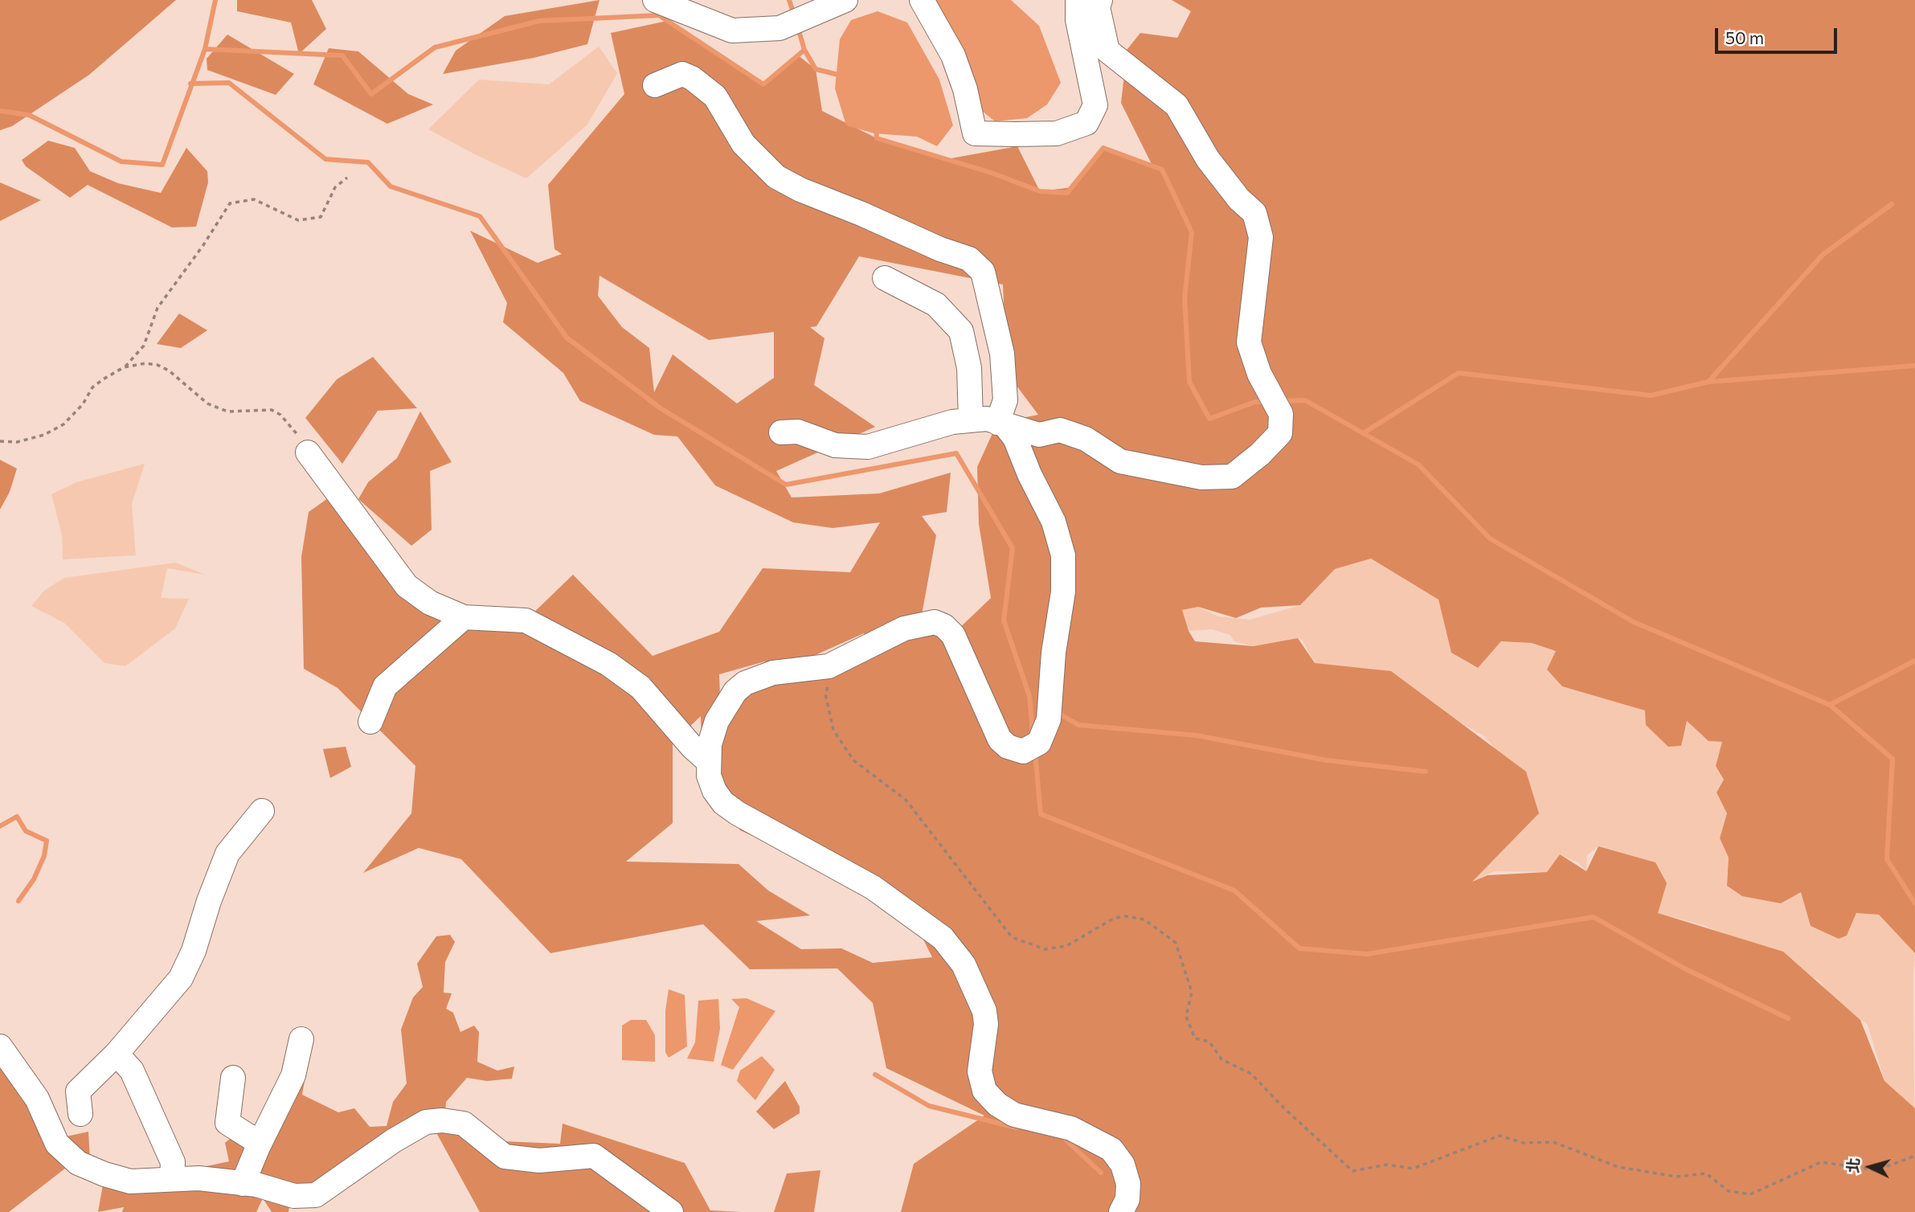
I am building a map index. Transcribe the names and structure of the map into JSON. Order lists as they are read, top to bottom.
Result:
{
  "scale_bar": "50 m",
  "north": "left"
}
